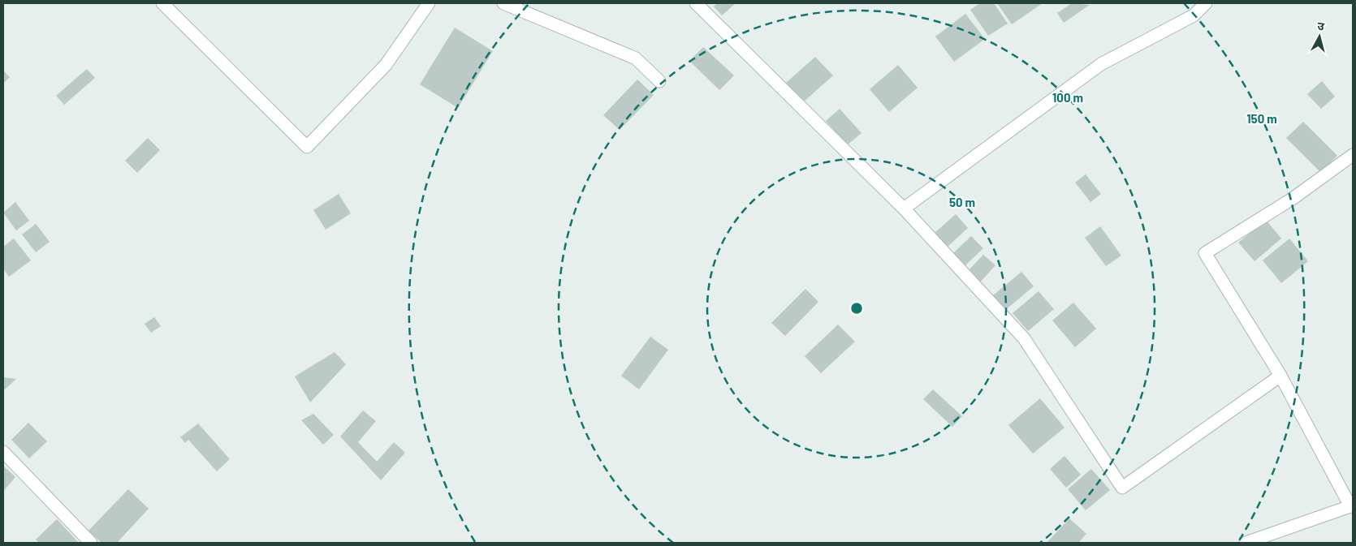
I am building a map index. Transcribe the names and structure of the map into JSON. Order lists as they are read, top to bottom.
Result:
{
  "north": "top",
  "rings": ["100 m", "150 m", "50 m"]
}
